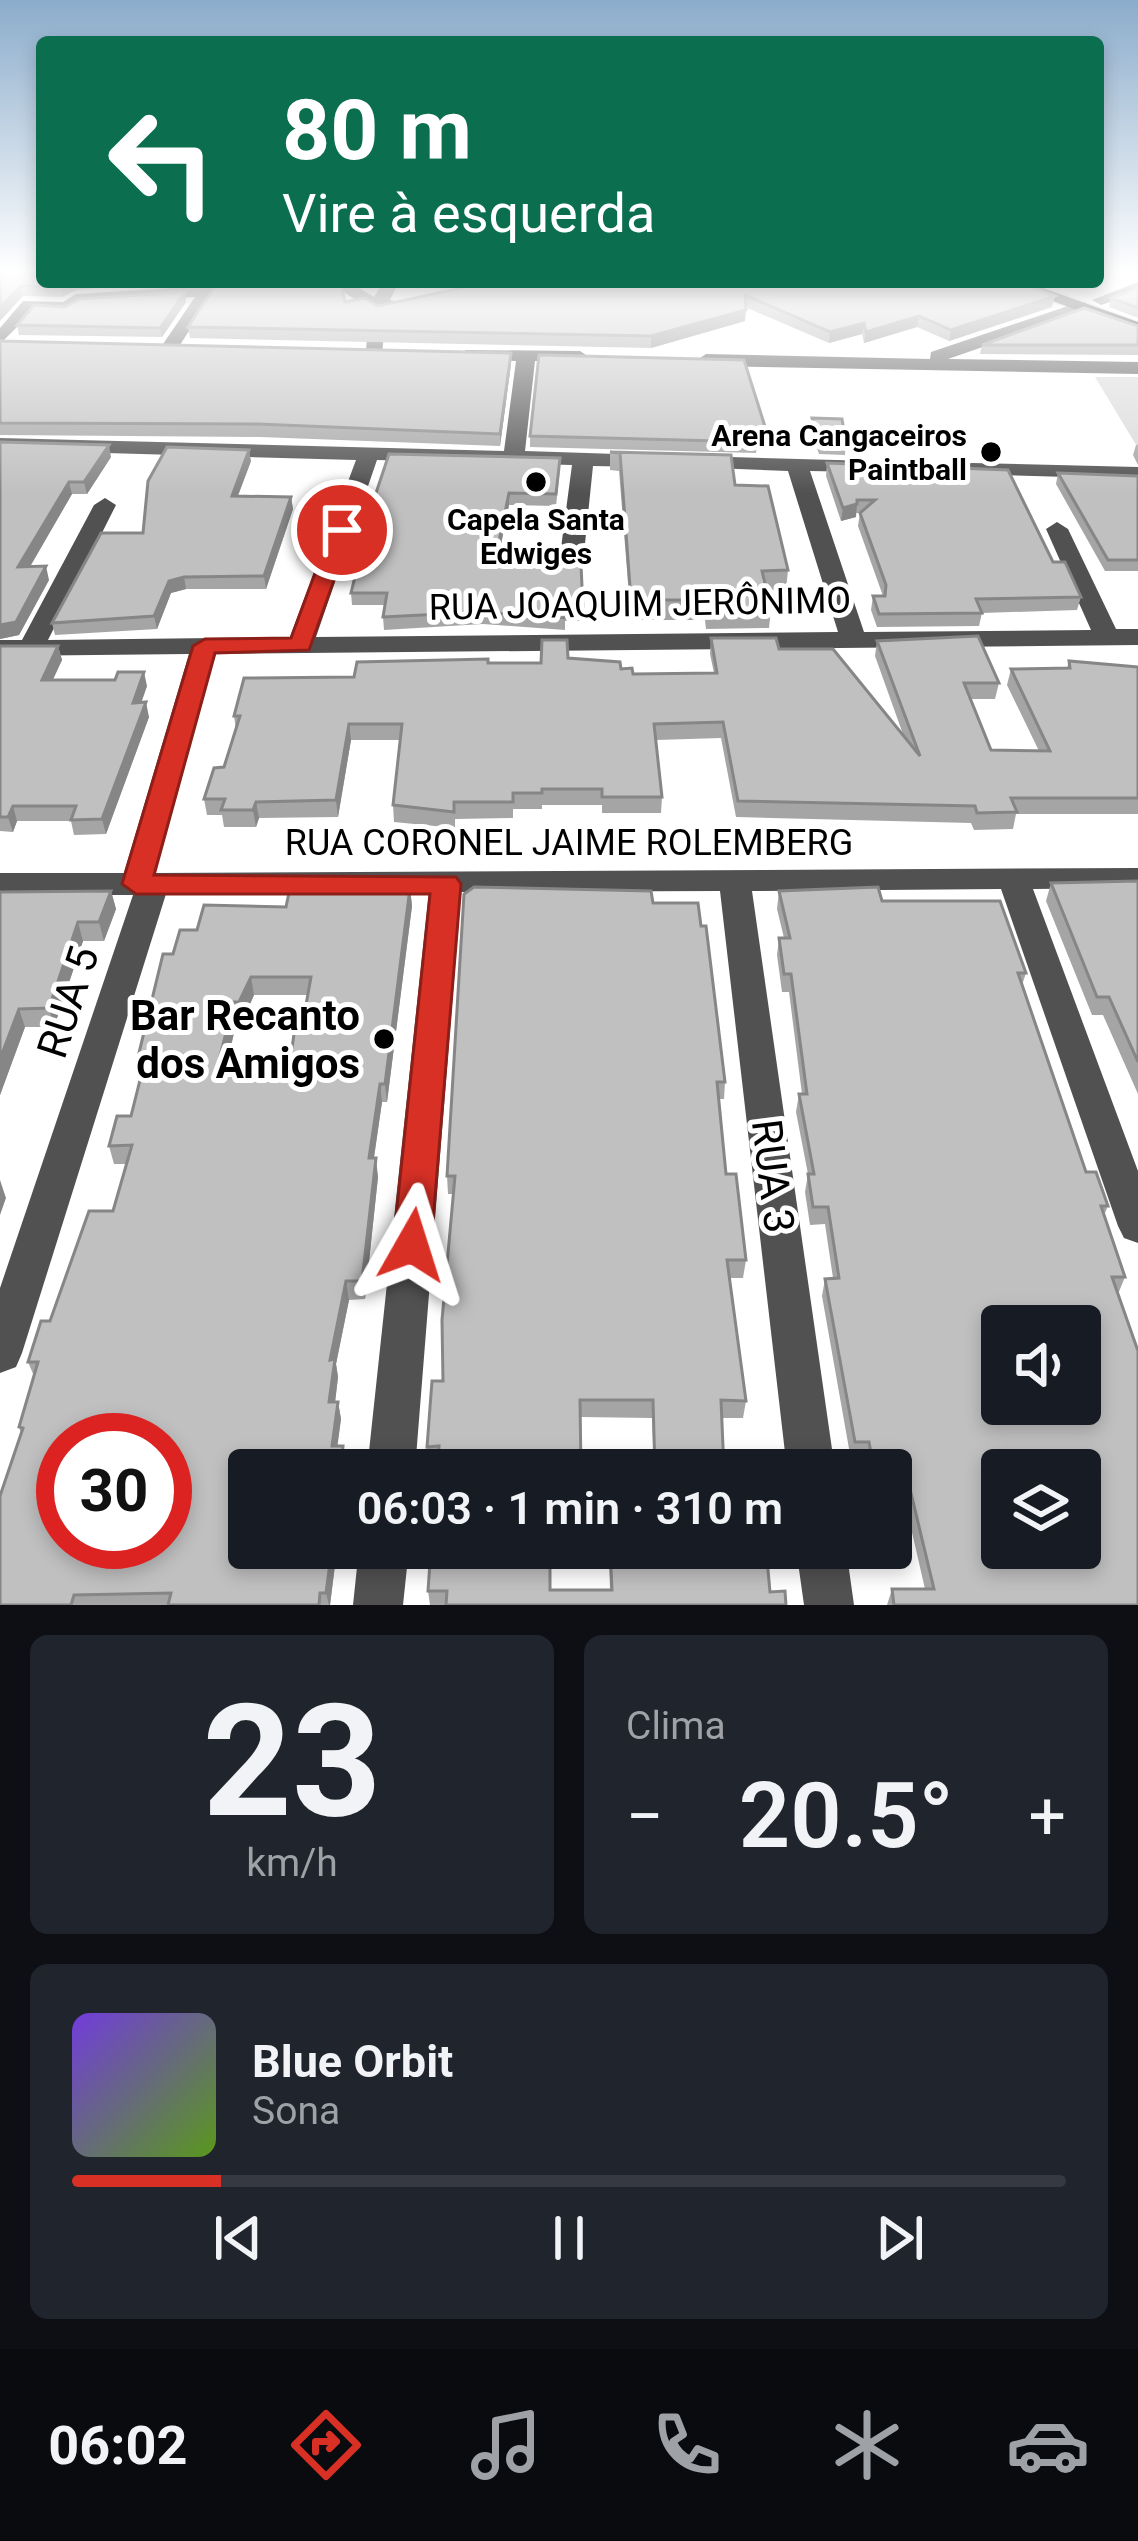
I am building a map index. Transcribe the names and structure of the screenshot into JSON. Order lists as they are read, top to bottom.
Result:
{
  "streets": {
    "street": [
      "RUA JOAQUIM JERÔNIMO",
      "RUA CORONEL JAIME ROLEMBERG",
      "RUA 5",
      "RUA 3"
    ]
  },
  "crossings": [
    ["RUA JOAQUIM JERÔNIMO", "RUA 5"],
    ["RUA CORONEL JAIME ROLEMBERG", "RUA 5"],
    ["RUA CORONEL JAIME ROLEMBERG", "RUA 3"]
  ],
  "places": ["Arena Cangaceiros Paintball", "Capela Santa Edwiges", "Bar Recanto dos Amigos"],
  "page": {
    "turn": ["80 m", "Vire à esquerda"],
    "limit": "30",
    "trip": "06:03 · 1 min · 310 m",
    "tile": [
      ["23", "km/h"],
      "Clima"
    ],
    "heat": ["−", "20.5°", "+"],
    "song": ["Blue Orbit", "Sona"],
    "tabs": "06:02"
  }
}
